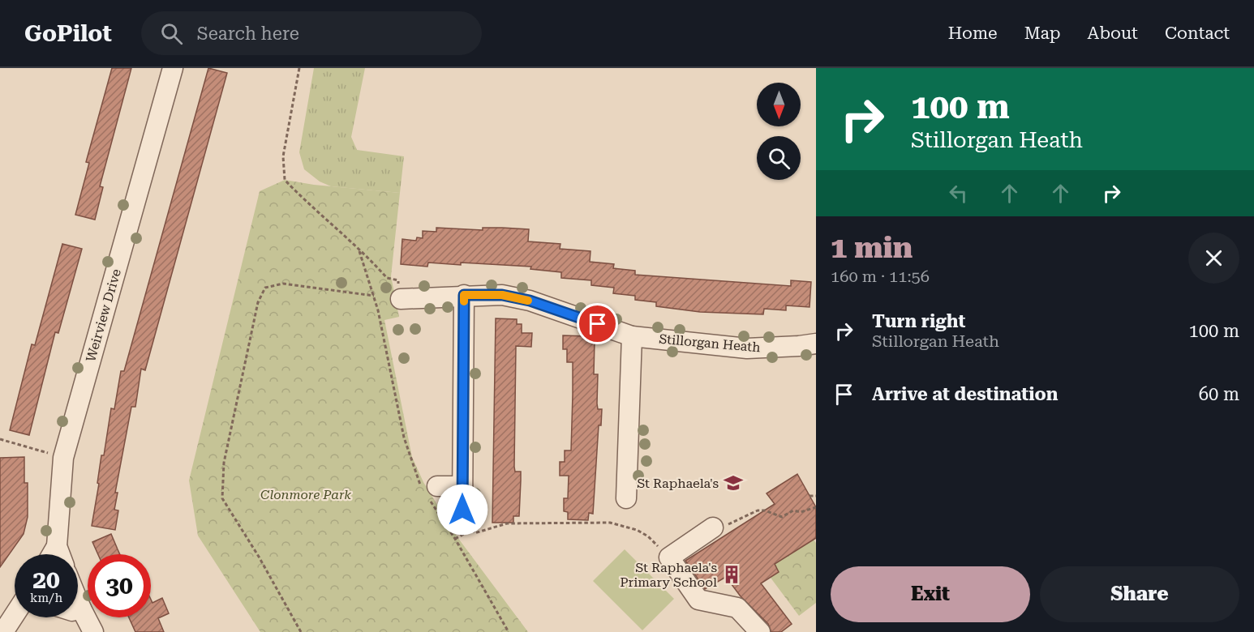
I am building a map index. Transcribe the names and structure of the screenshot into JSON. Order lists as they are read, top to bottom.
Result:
{
  "streets": {
    "street": ["Weirview Drive", "Stillorgan Heath"]
  },
  "parks": ["Clonmore Park"],
  "places": {
    "school or university": ["St Raphaela's"],
    "building": ["St Raphaela's Primary School"]
  },
  "north": "bottom",
  "page": {
    "header": "GoPilot",
    "search": "Search here",
    "nav": [
      "Home",
      "Map",
      "About",
      "Contact"
    ],
    "turn": ["100 m", "Stillorgan Heath"],
    "heading": ["1 min", "160 m · 11:56"],
    "list": [
      {
        "name": "Turn right",
        "note": "Stillorgan Heath",
        "value": "100 m"
      },
      {
        "name": "Arrive at destination",
        "value": "60 m"
      }
    ],
    "speed": "20 km/h",
    "limit": "30",
    "buttons": ["Exit", "Share"]
  }
}
